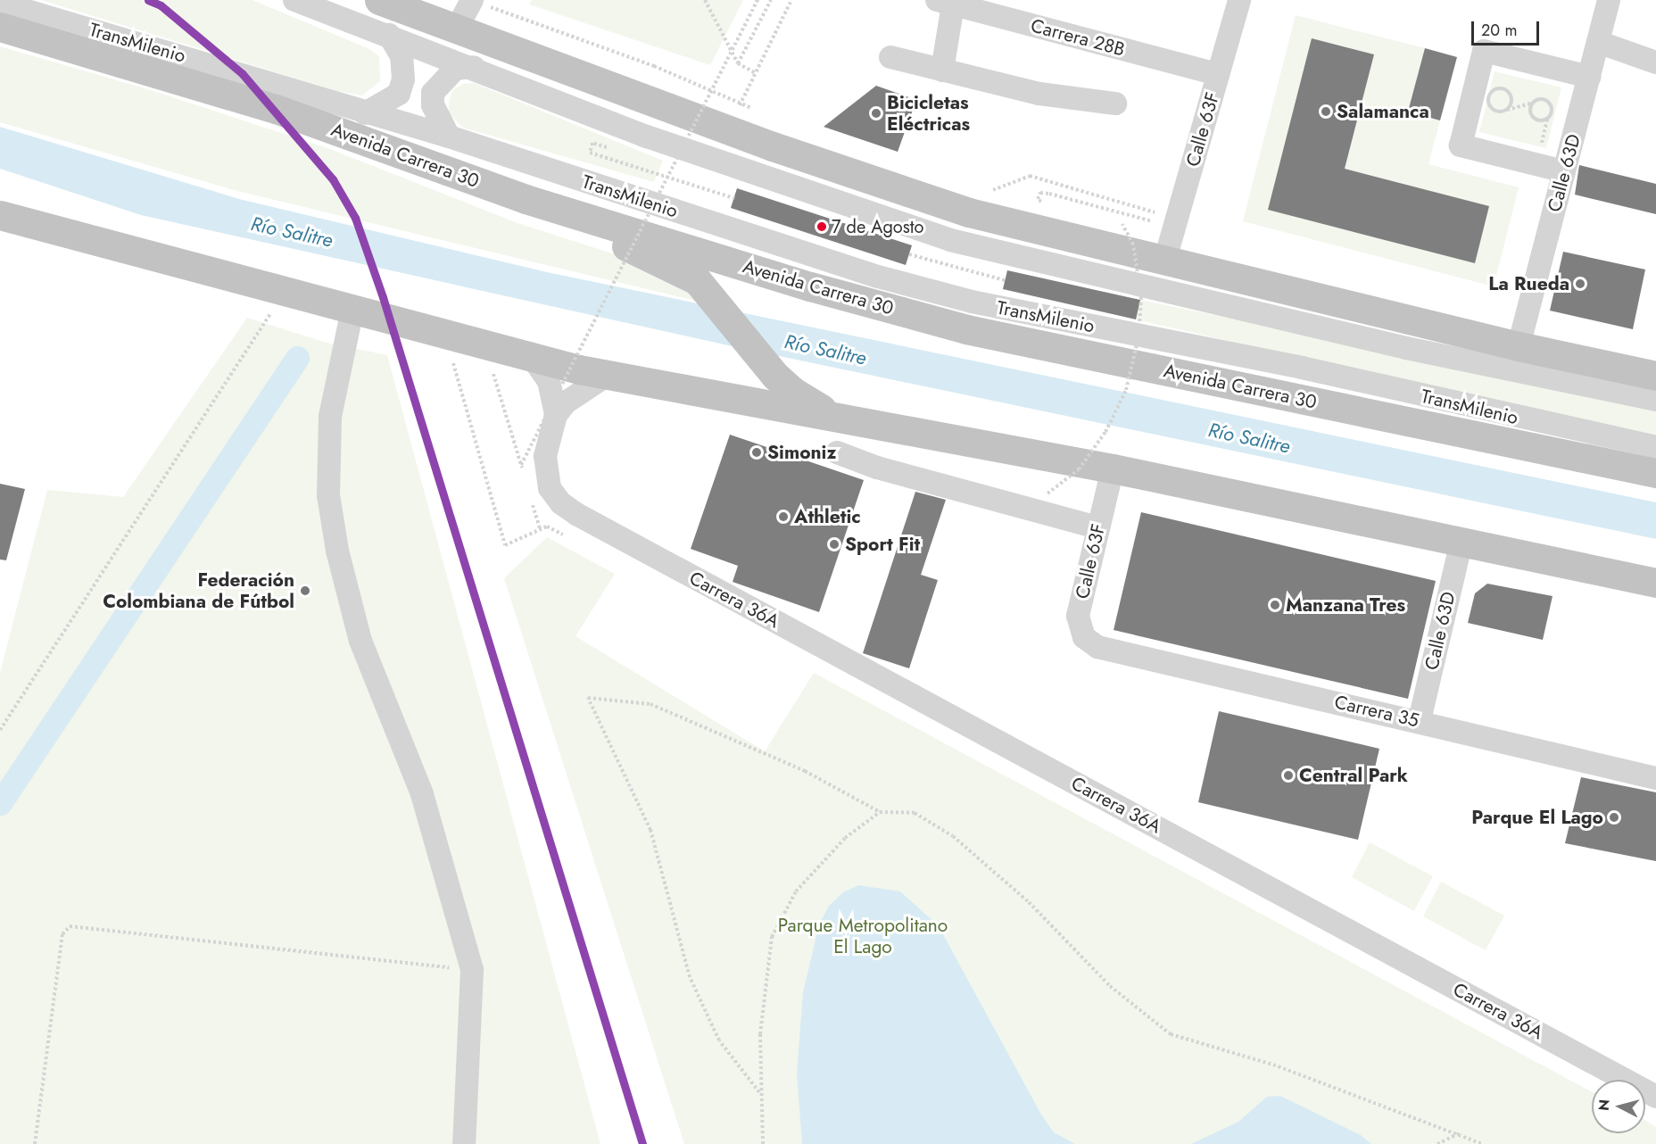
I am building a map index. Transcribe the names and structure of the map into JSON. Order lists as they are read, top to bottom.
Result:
{
  "streets": {
    "highway": ["Avenida Carrera 30"],
    "street": [
      "Carrera 28B",
      "TransMilenio",
      "Calle 63F",
      "Calle 63D",
      "Carrera 36A",
      "Carrera 35"
    ]
  },
  "crossings": [
    ["Carrera 28B", "Calle 63F"],
    ["Calle 63F", "Carrera 35"],
    ["Calle 63D", "Carrera 35"]
  ],
  "water": ["Río Salitre"],
  "parks": ["Parque Metropolitano El Lago"],
  "places": [
    "Salamanca",
    "Bicicletas Eléctricas",
    "7 de Agosto",
    "La Rueda",
    "Simoniz",
    "Athletic",
    "Sport Fit",
    "Federación Colombiana de Fútbol",
    "Manzana Tres",
    "Central Park",
    "Parque El Lago"
  ],
  "scale_bar": "20 m",
  "north": "left"
}
